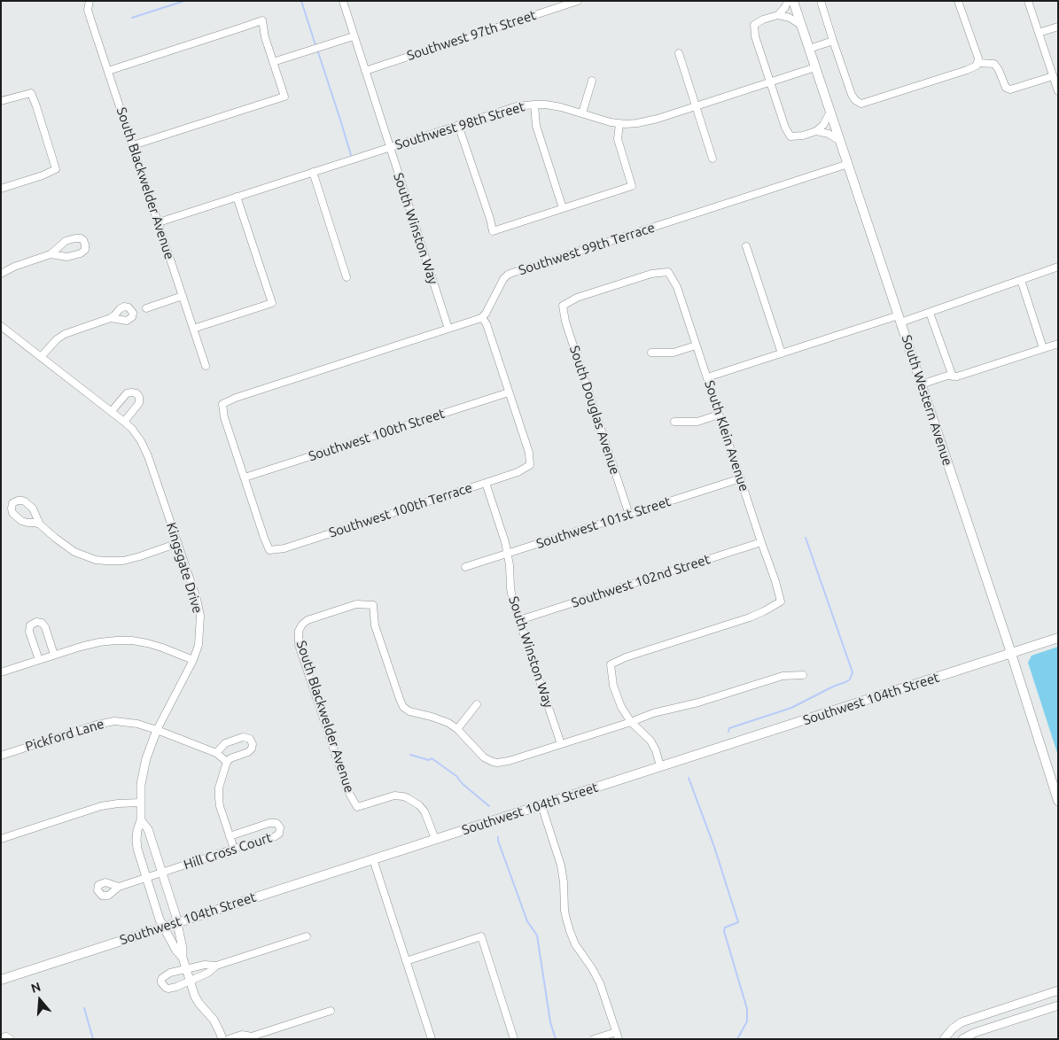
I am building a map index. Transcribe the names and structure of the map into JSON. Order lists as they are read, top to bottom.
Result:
{
  "streets": {
    "main road": ["South Western Avenue", "Southwest 104th Street"],
    "street": [
      "Southwest 97th Street",
      "Southwest 98th Street",
      "South Blackwelder Avenue",
      "South Winston Way",
      "Southwest 99th Terrace",
      "South Douglas Avenue",
      "Southwest 100th Street",
      "South Klein Avenue",
      "Southwest 100th Terrace",
      "Southwest 101st Street",
      "Kingsgate Drive",
      "Southwest 102nd Street",
      "Pickford Lane",
      "Hill Cross Court"
    ]
  },
  "crossings": [
    ["Southwest 97th Street", "South Winston Way"],
    ["Southwest 98th Street", "South Blackwelder Avenue"],
    ["Southwest 98th Street", "South Winston Way"],
    ["Southwest 98th Street", "South Western Avenue"],
    ["South Blackwelder Avenue", "Southwest 104th Street"],
    ["South Winston Way", "Southwest 100th Terrace"],
    ["South Winston Way", "Southwest 101st Street"],
    ["South Winston Way", "Southwest 102nd Street"],
    ["Southwest 99th Terrace", "South Western Avenue"],
    ["South Western Avenue", "Southwest 104th Street"],
    ["South Douglas Avenue", "South Klein Avenue"],
    ["South Douglas Avenue", "Southwest 101st Street"],
    ["Southwest 100th Street", "Southwest 100th Terrace"],
    ["South Klein Avenue", "Southwest 101st Street"],
    ["South Klein Avenue", "Southwest 102nd Street"],
    ["Kingsgate Drive", "Southwest 104th Street"],
    ["Kingsgate Drive", "Pickford Lane"],
    ["Kingsgate Drive", "Hill Cross Court"]
  ],
  "north": "top"
}
